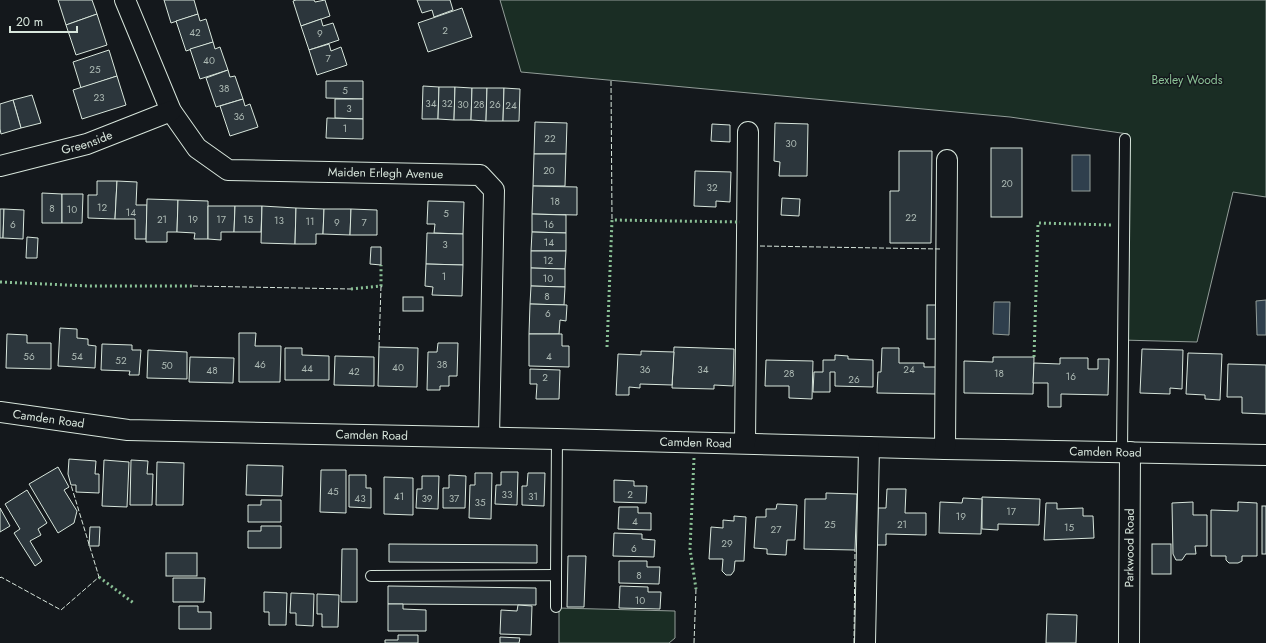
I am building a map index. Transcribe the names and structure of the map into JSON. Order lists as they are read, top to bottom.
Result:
{
  "streets": {
    "street": [
      "Greenside",
      "Maiden Erlegh Avenue",
      "Camden Road",
      "Parkwood Road"
    ]
  },
  "crossings": [
    ["Greenside", "Maiden Erlegh Avenue"],
    ["Maiden Erlegh Avenue", "Camden Road"],
    ["Camden Road", "Parkwood Road"]
  ],
  "parks": ["Bexley Woods"],
  "house_numbers": [
    "2",
    "42",
    "9",
    "7",
    "40",
    "25",
    "38",
    "5",
    "23",
    "34",
    "32",
    "30",
    "28",
    "26",
    "24",
    "3",
    "36",
    "1",
    "22",
    "30",
    "20",
    "20",
    "32",
    "18",
    "12",
    "8",
    "10",
    "14",
    "5",
    "22",
    "21",
    "19",
    "17",
    "15",
    "13",
    "11",
    "9",
    "7",
    "6",
    "16",
    "14",
    "3",
    "12",
    "1",
    "10",
    "8",
    "6",
    "56",
    "54",
    "4",
    "52",
    "46",
    "38",
    "50",
    "40",
    "44",
    "36",
    "34",
    "24",
    "48",
    "42",
    "28",
    "18",
    "16",
    "2",
    "26",
    "45",
    "33",
    "2",
    "41",
    "31",
    "43",
    "39",
    "37",
    "35",
    "17",
    "19",
    "4",
    "25",
    "21",
    "15",
    "27",
    "29",
    "6",
    "8",
    "10"
  ],
  "scale_bar": "20 m"
}
